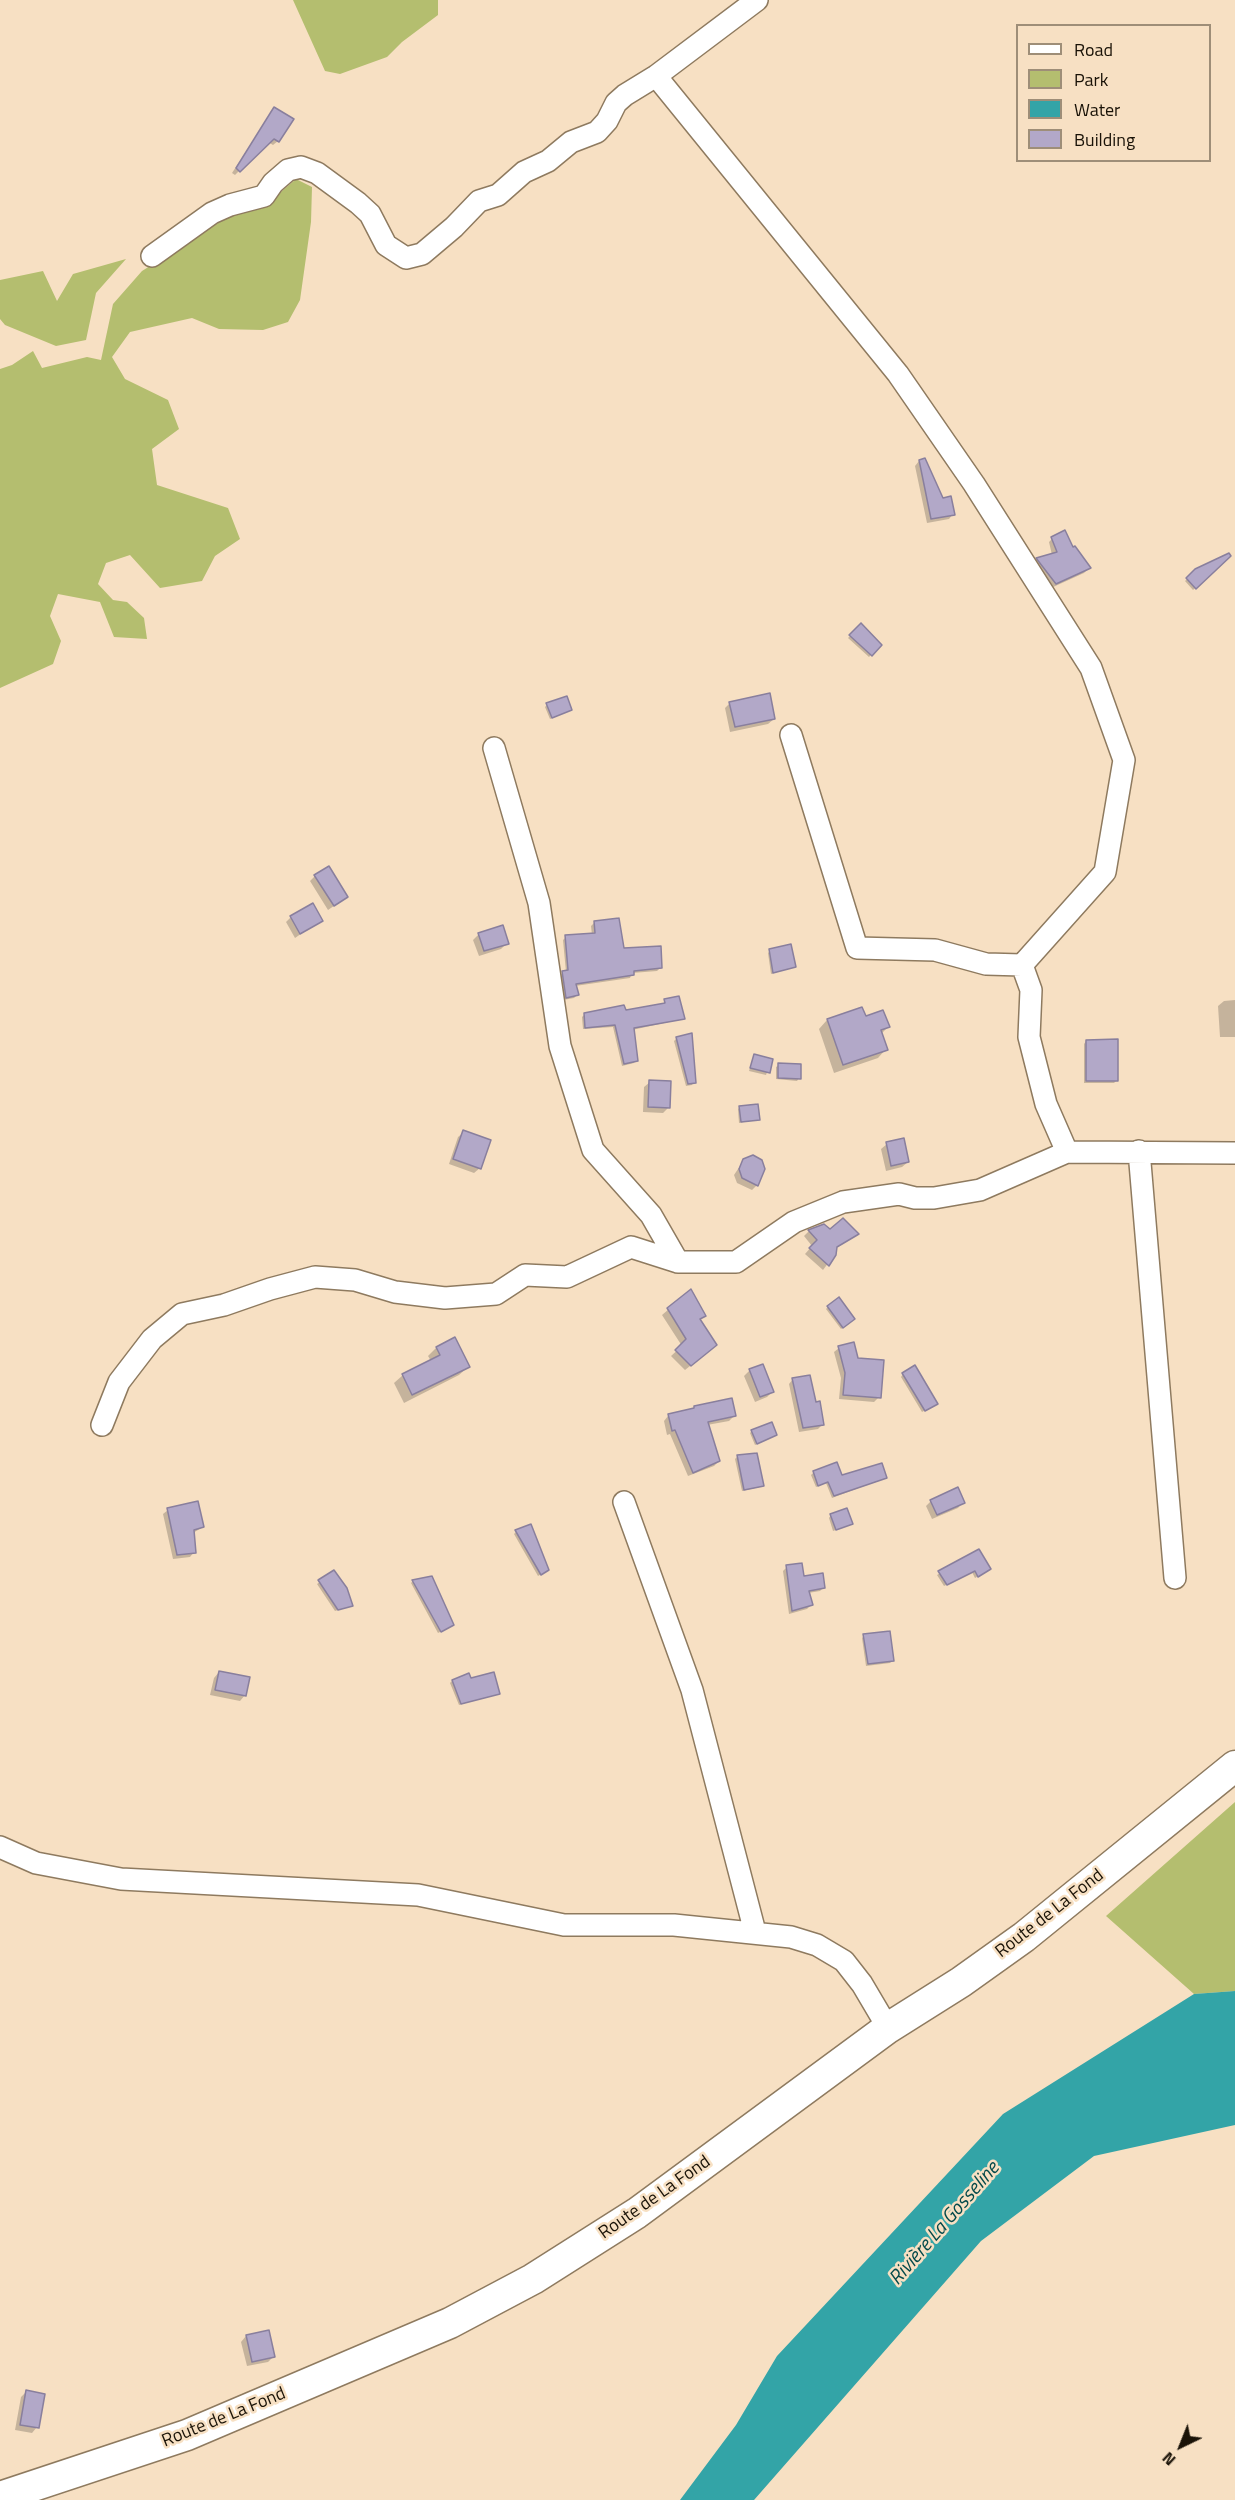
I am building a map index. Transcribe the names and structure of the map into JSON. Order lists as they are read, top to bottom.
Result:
{
  "streets": {
    "street": ["Route de La Fond"]
  },
  "water": ["Rivière La Gosseline"],
  "legend": [
    "Road",
    "Park",
    "Water",
    "Building"
  ],
  "north": "bottom left"
}
